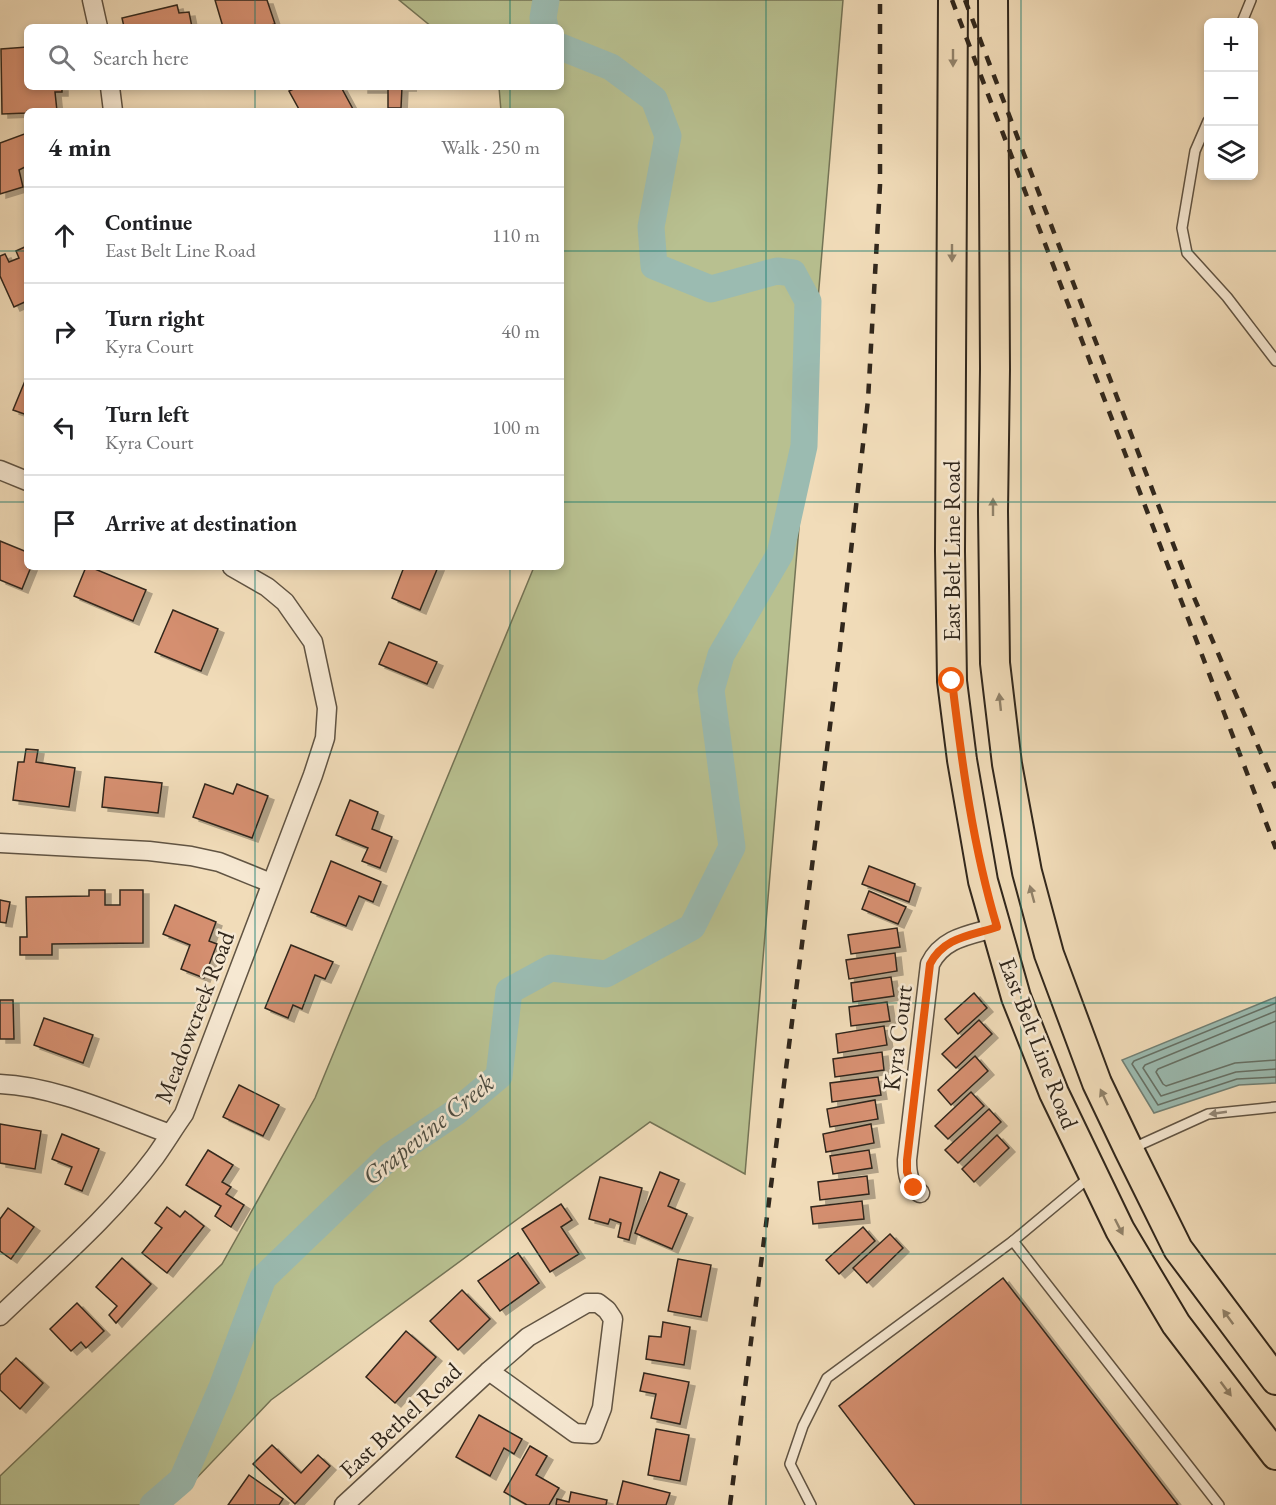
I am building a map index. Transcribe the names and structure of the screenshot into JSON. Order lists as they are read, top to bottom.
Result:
{
  "streets": {
    "main road": ["East Belt Line Road"],
    "street": ["Meadowcreek Road", "Kyra Court", "East Bethel Road"]
  },
  "crossings": [
    ["East Belt Line Road", "Kyra Court"]
  ],
  "water": ["Grapevine Creek"],
  "page": {
    "map_buttons": ["+", "−"],
    "search": "Search here",
    "heading": ["4 min", "Walk · 250 m"],
    "list": [
      ["Continue", "East Belt Line Road", "110 m"],
      ["Turn right", "Kyra Court", "40 m"],
      ["Turn left", "Kyra Court", "100 m"],
      "Arrive at destination"
    ]
  }
}
